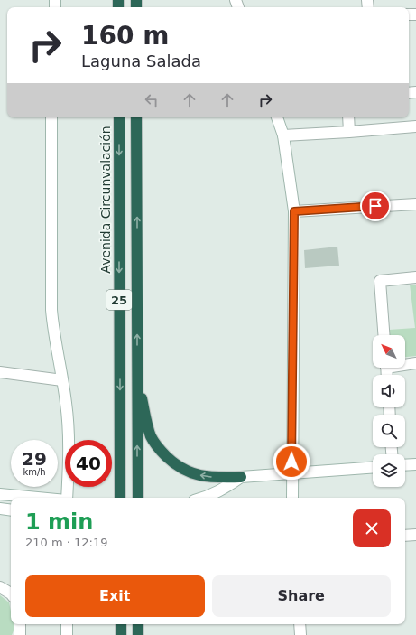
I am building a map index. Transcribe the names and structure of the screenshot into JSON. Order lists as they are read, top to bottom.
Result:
{
  "streets": {
    "highway": ["Avenida Circunvalación", "25"]
  },
  "north": "top left",
  "page": {
    "turn": ["160 m", "Laguna Salada"],
    "speed": "29 km/h",
    "limit": "40",
    "heading": ["1 min", "210 m · 12:19"],
    "buttons": ["Exit", "Share"]
  }
}
